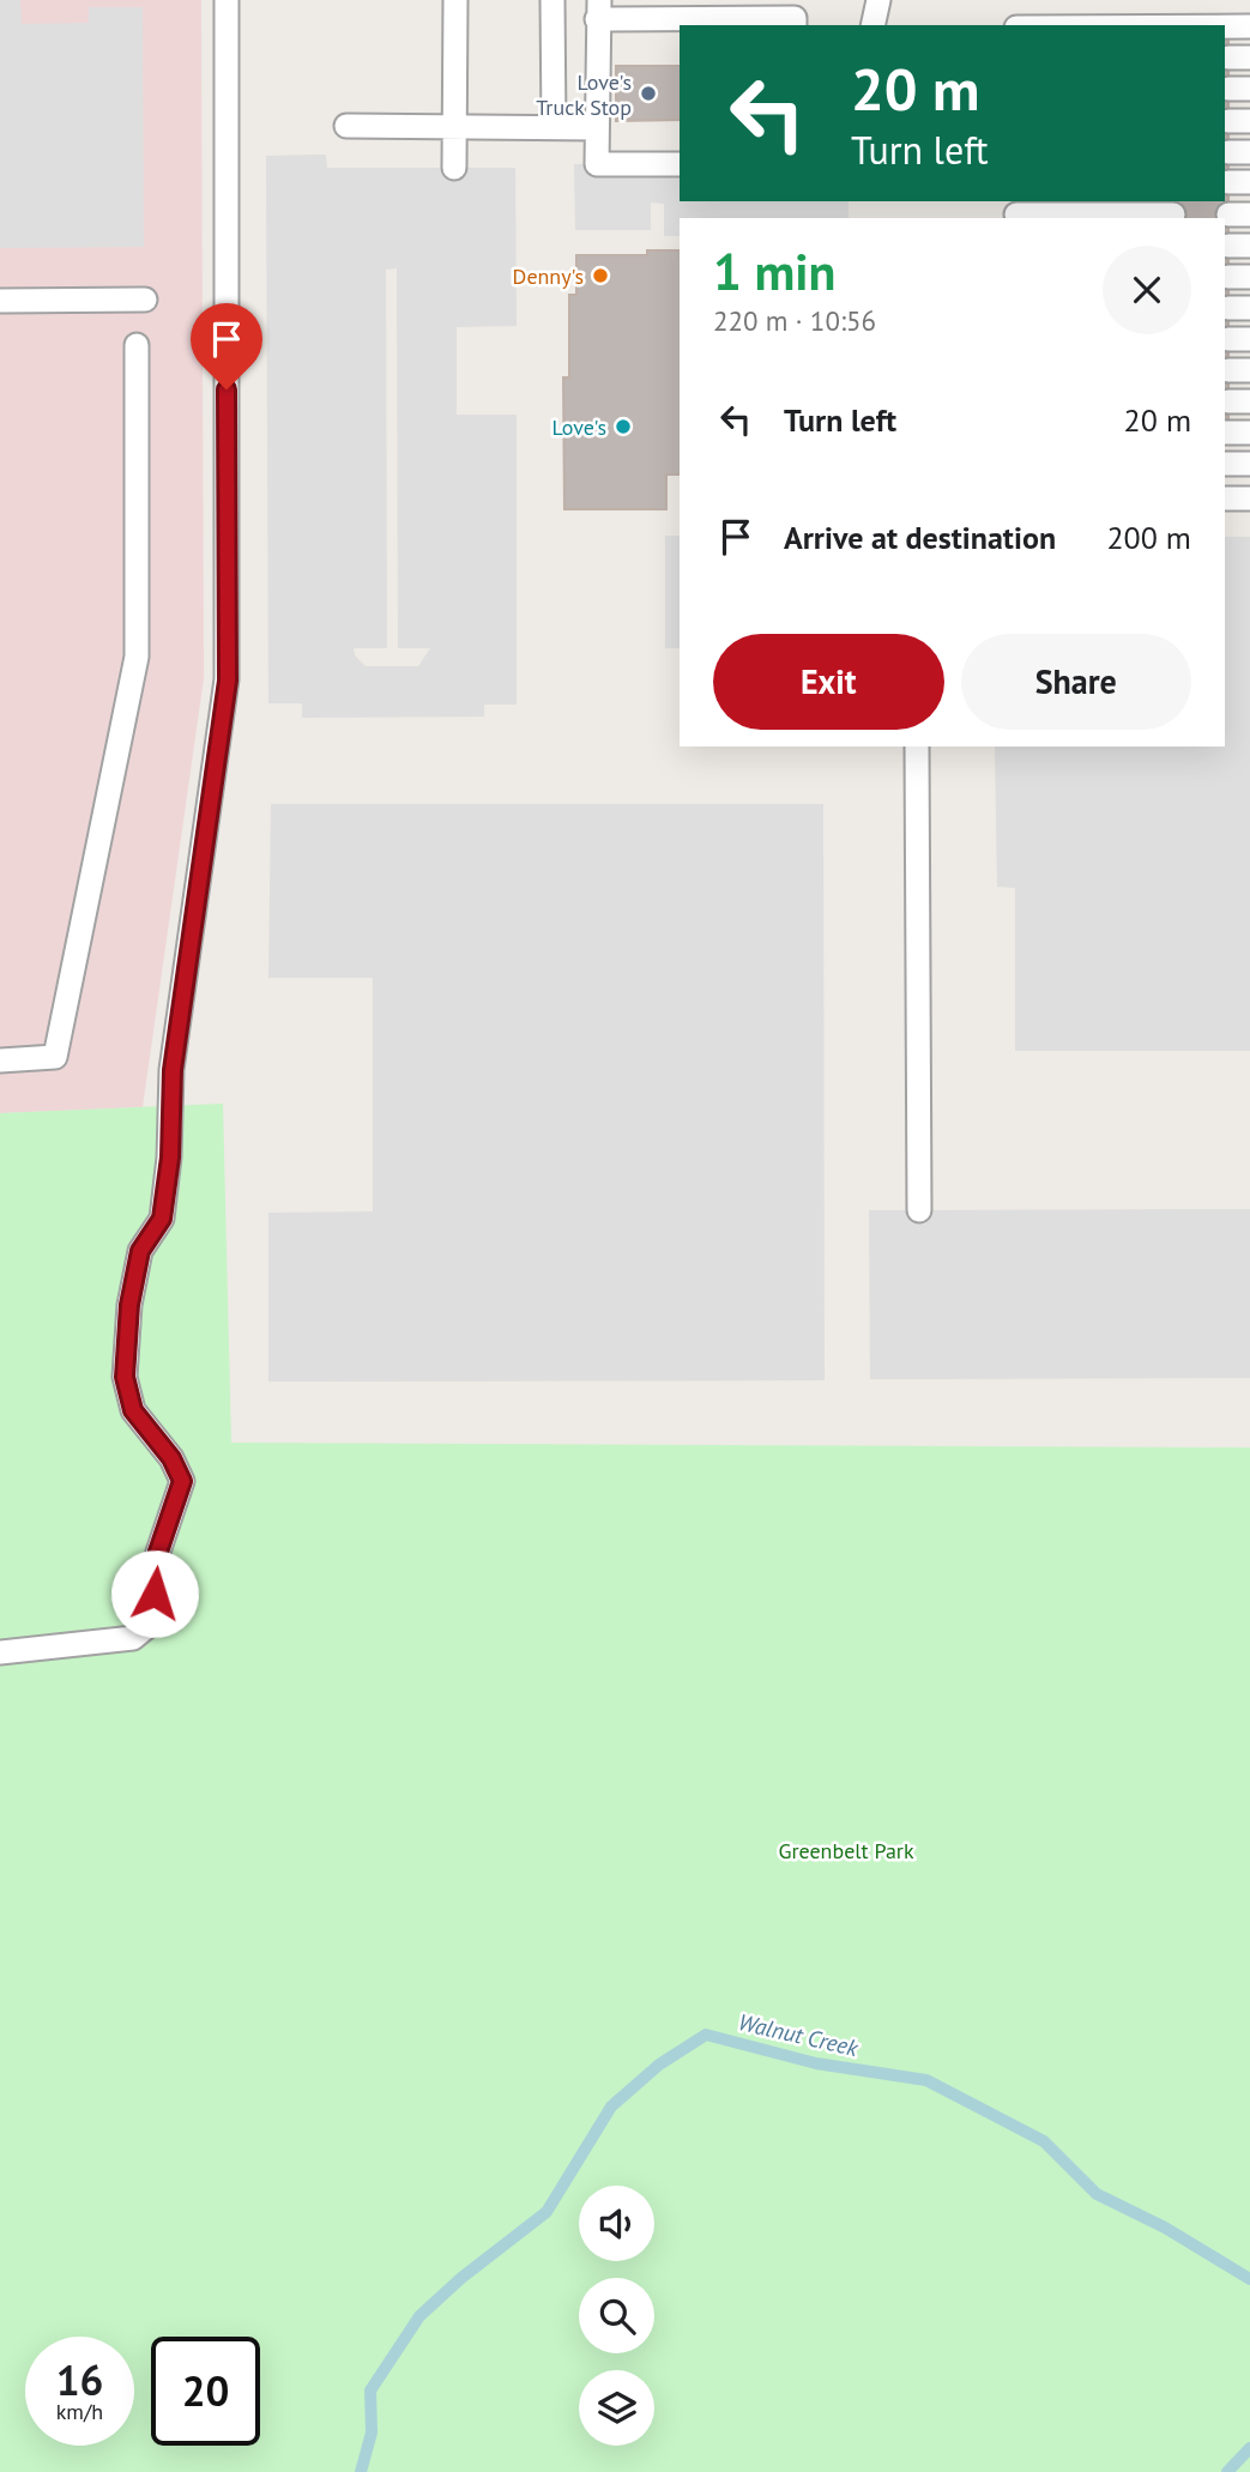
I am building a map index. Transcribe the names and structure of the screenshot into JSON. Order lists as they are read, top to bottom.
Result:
{
  "water": ["Walnut Creek"],
  "parks": ["Greenbelt Park"],
  "places": ["Love's Truck Stop", "Denny's", "Love's"],
  "page": {
    "turn": ["20 m", "Turn left"],
    "heading": ["1 min", "220 m · 10:56"],
    "list": [
      {
        "name": "Turn left",
        "value": "20 m"
      },
      {
        "name": "Arrive at destination",
        "value": "200 m"
      }
    ],
    "buttons": ["Exit", "Share"],
    "speed": "16 km/h",
    "limit": "20"
  }
}
